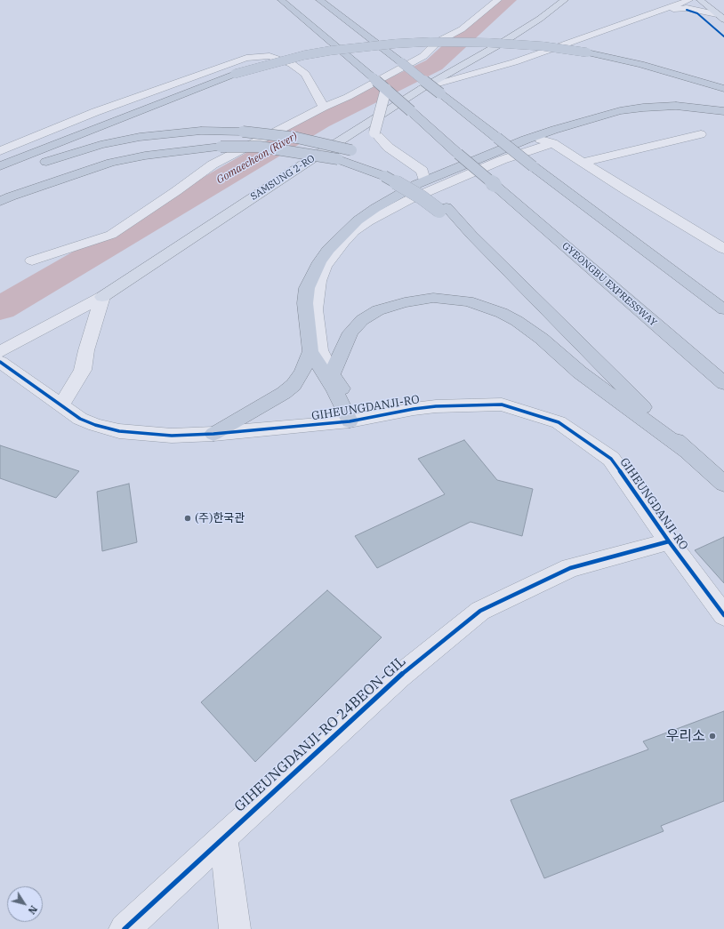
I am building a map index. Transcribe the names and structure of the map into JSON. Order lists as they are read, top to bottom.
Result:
{
  "streets": {
    "highway": ["GYEONGBU EXPRESSWAY"],
    "main road": ["SAMSUNG 2-RO"],
    "street": ["GIHEUNGDANJI-RO", "GIHEUNGDANJI-RO 24BEON-GIL"]
  },
  "crossings": [
    ["GIHEUNGDANJI-RO", "GIHEUNGDANJI-RO 24BEON-GIL"]
  ],
  "water": ["Gomaecheon (River)"],
  "places": ["(주)한국관", "우리소"],
  "north": "bottom right"
}
